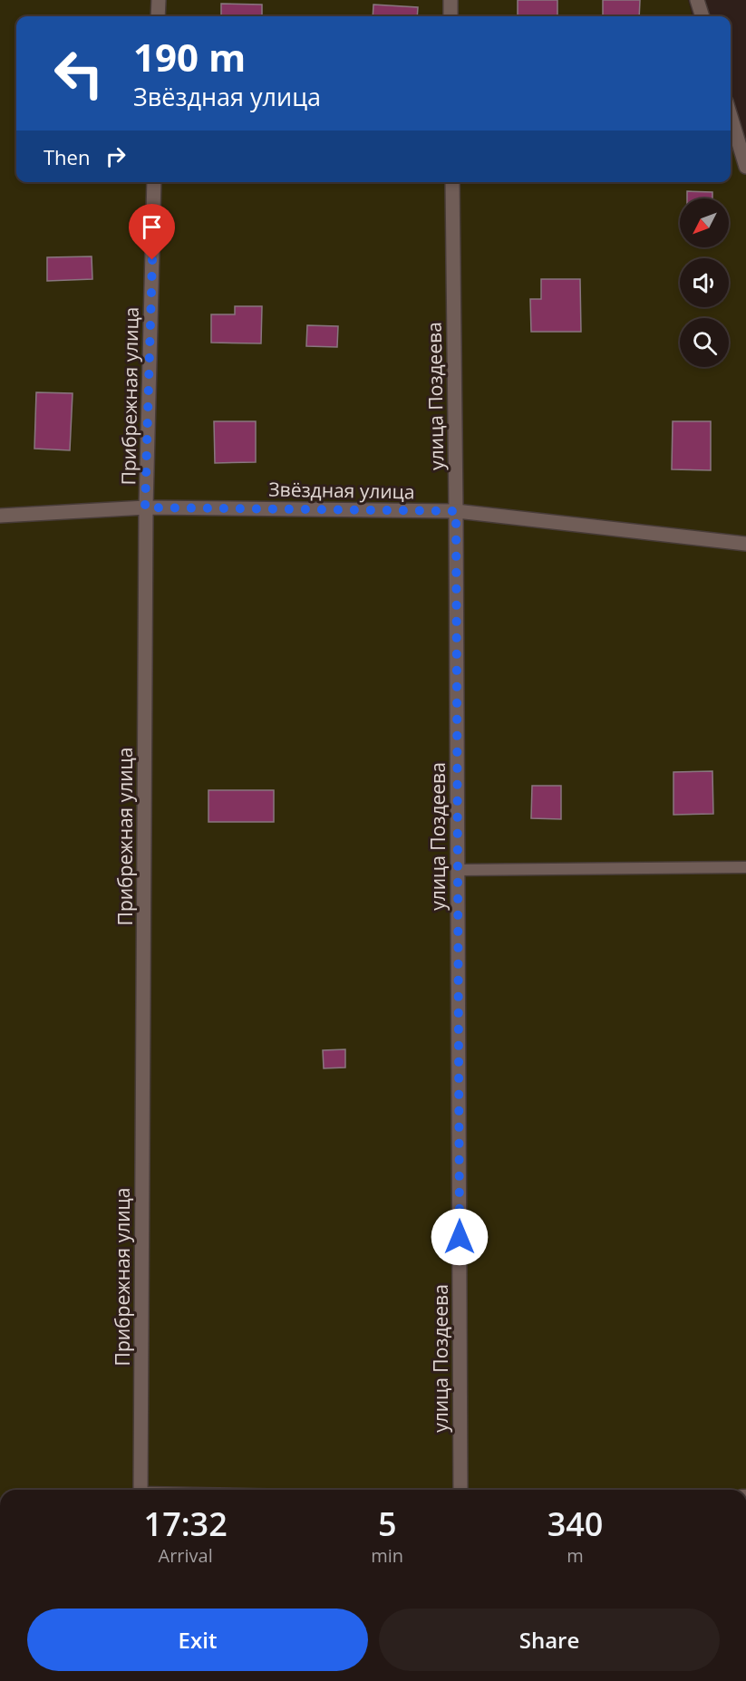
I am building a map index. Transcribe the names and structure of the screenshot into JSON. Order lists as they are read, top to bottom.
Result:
{
  "streets": {
    "street": ["Прибрежная улица", "улица Поздеева", "Звёздная улица"]
  },
  "crossings": [
    ["Прибрежная улица", "Звёздная улица"],
    ["улица Поздеева", "Звёздная улица"]
  ],
  "north": "bottom left",
  "page": {
    "turn": ["190 m", "Звёздная улица"],
    "then": "Then",
    "eta": [
      "17:32",
      "Arrival",
      "5",
      "min",
      "340",
      "m"
    ],
    "buttons": ["Exit", "Share"]
  }
}
